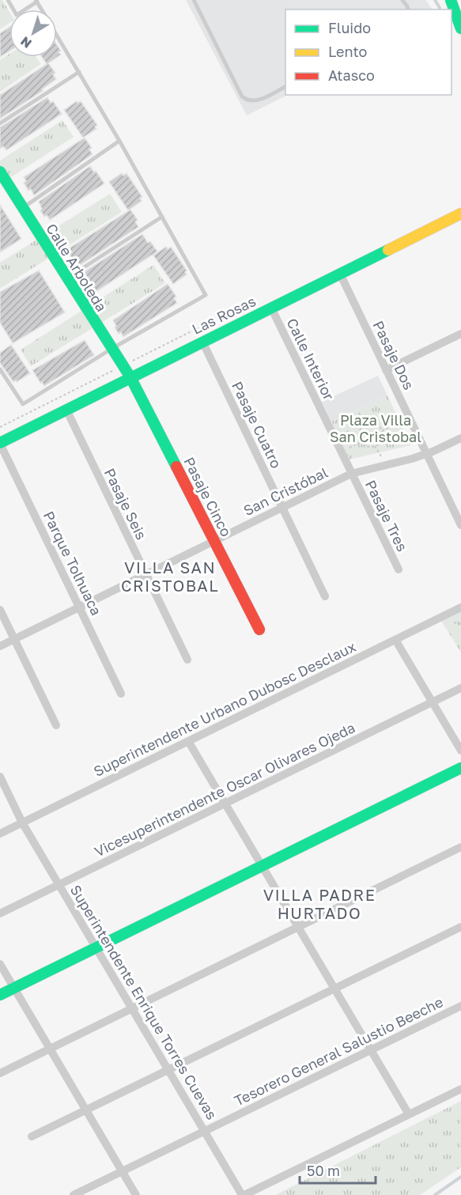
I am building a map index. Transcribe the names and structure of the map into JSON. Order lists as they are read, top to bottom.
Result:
{
  "streets": {
    "street": [
      "Calle Arboleda",
      "Las Rosas",
      "Pasaje Dos",
      "Calle Interior",
      "Pasaje Cuatro",
      "San Cristóbal",
      "Pasaje Cinco",
      "Pasaje Seis",
      "Pasaje Tres",
      "Parque Tolhuaca",
      "Superintendente Urbano Dubosc Desclaux",
      "Vicesuperintendente Oscar Olivares Ojeda",
      "Superintendente Enrique Torres Cuevas",
      "Tesorero General Salustio Beeche"
    ]
  },
  "crossings": [
    ["Calle Arboleda", "Las Rosas"],
    ["Calle Arboleda", "Pasaje Cinco"],
    ["Las Rosas", "Pasaje Dos"],
    ["Las Rosas", "Calle Interior"],
    ["Las Rosas", "Pasaje Cuatro"],
    ["Las Rosas", "Pasaje Cinco"],
    ["Las Rosas", "Pasaje Seis"],
    ["Las Rosas", "Parque Tolhuaca"],
    ["Pasaje Dos", "San Cristóbal"],
    ["Calle Interior", "San Cristóbal"],
    ["Calle Interior", "Pasaje Tres"],
    ["Pasaje Cuatro", "San Cristóbal"],
    ["San Cristóbal", "Pasaje Cinco"],
    ["San Cristóbal", "Pasaje Seis"],
    ["San Cristóbal", "Pasaje Tres"],
    ["San Cristóbal", "Parque Tolhuaca"],
    ["Superintendente Urbano Dubosc Desclaux", "Superintendente Enrique Torres Cuevas"],
    ["Vicesuperintendente Oscar Olivares Ojeda", "Superintendente Enrique Torres Cuevas"],
    ["Superintendente Enrique Torres Cuevas", "Tesorero General Salustio Beeche"]
  ],
  "districts": ["VILLA SAN CRISTOBAL", "VILLA PADRE HURTADO"],
  "parks": ["Plaza Villa San Cristobal"],
  "legend": ["Fluido", "Lento", "Atasco"],
  "scale_bar": "50 m",
  "north": "bottom left"
}
